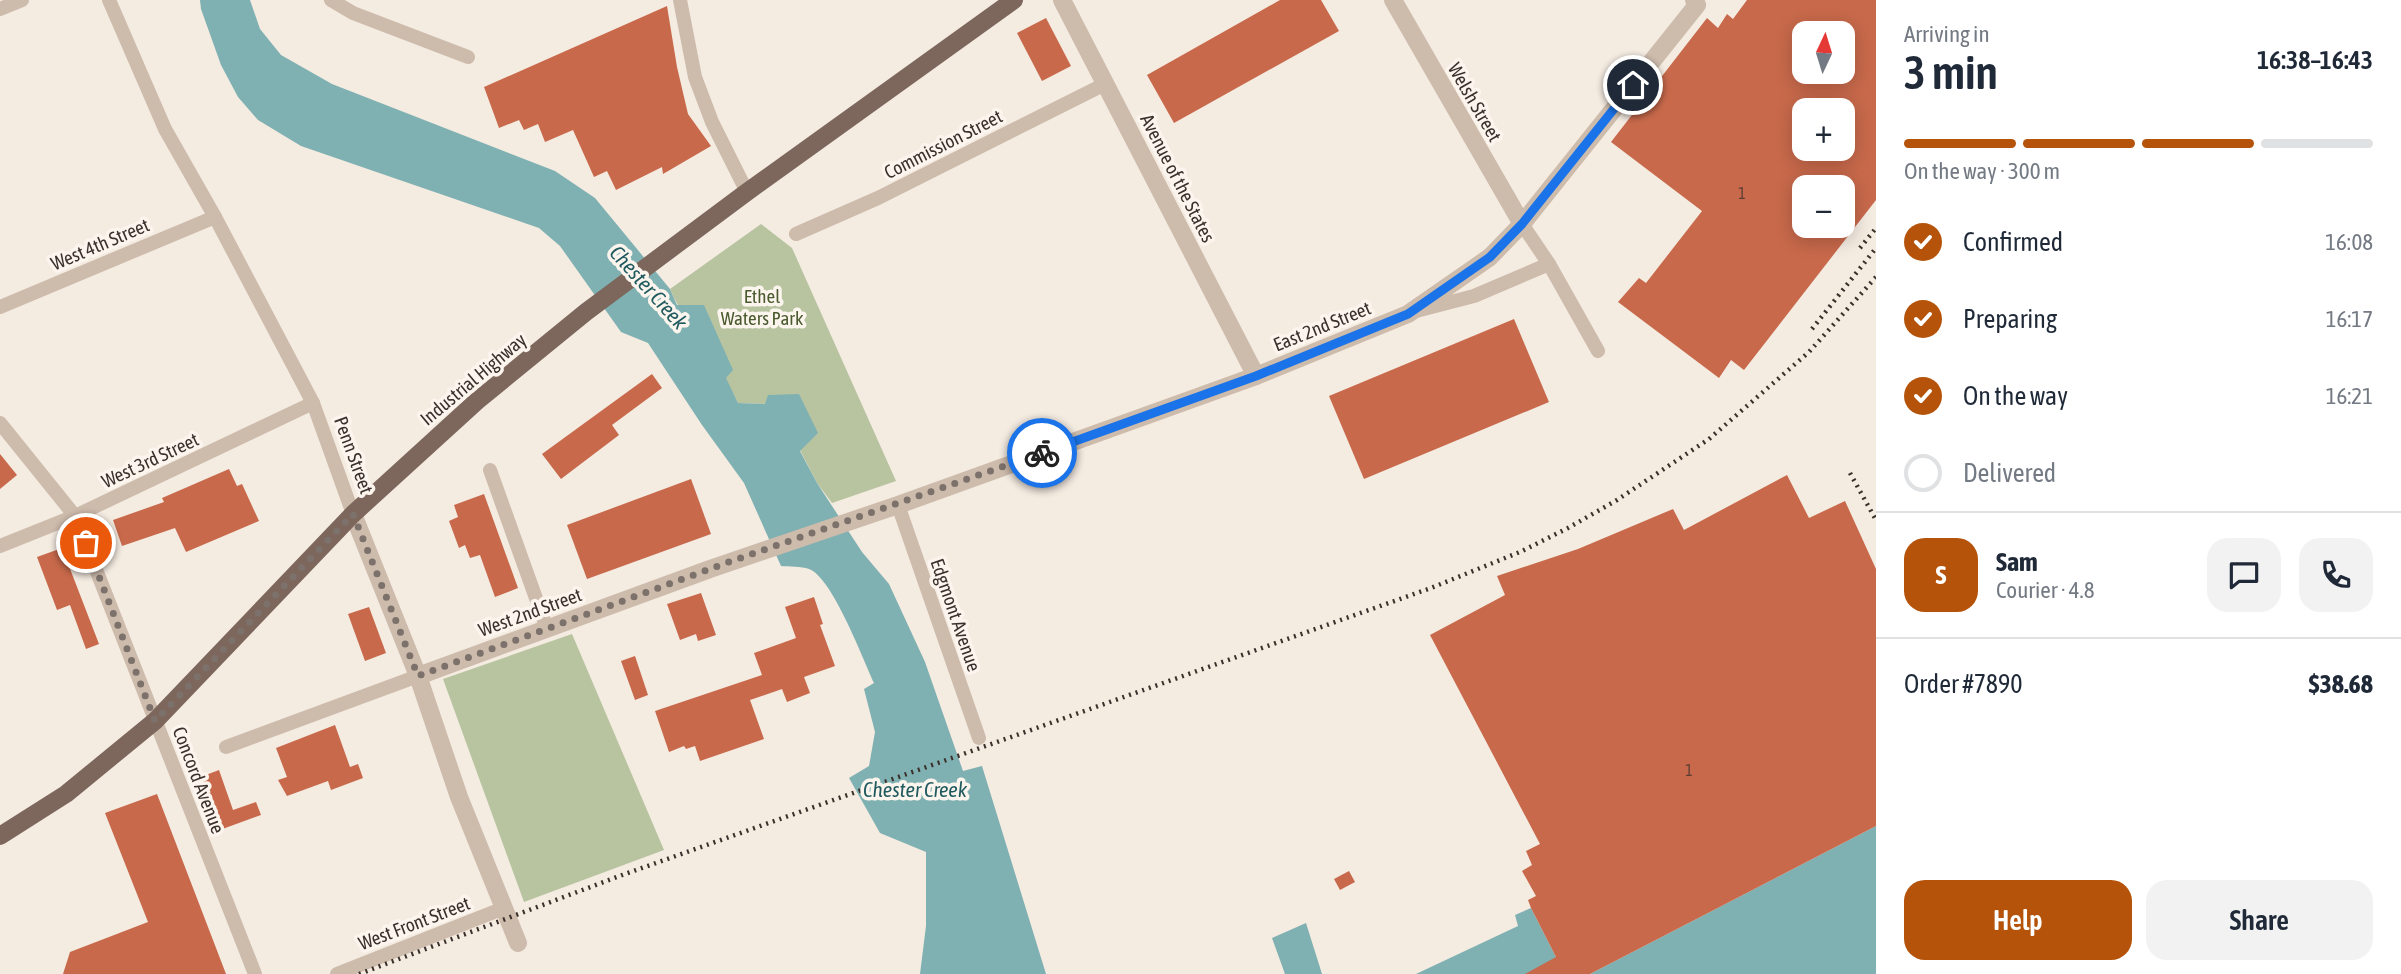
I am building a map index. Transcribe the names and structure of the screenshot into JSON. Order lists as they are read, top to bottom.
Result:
{
  "streets": {
    "main road": ["Industrial Highway"],
    "street": [
      "Welsh Street",
      "Commission Street",
      "Avenue of the States",
      "West 4th Street",
      "East 2nd Street",
      "Penn Street",
      "West 3rd Street",
      "West 2nd Street",
      "Edgmont Avenue",
      "Concord Avenue",
      "West Front Street"
    ]
  },
  "crossings": [
    ["Welsh Street", "East 2nd Street"],
    ["Commission Street", "Avenue of the States"],
    ["Avenue of the States", "East 2nd Street"],
    ["West 4th Street", "Penn Street"],
    ["East 2nd Street", "West 2nd Street"],
    ["East 2nd Street", "Edgmont Avenue"],
    ["Industrial Highway", "Penn Street"],
    ["Industrial Highway", "Concord Avenue"],
    ["Penn Street", "West 3rd Street"],
    ["Penn Street", "West 2nd Street"],
    ["Penn Street", "West Front Street"],
    ["West 3rd Street", "Concord Avenue"]
  ],
  "water": ["Chester Creek"],
  "parks": ["Ethel Waters Park"],
  "house_numbers": ["1", "1"],
  "north": "top",
  "page": {
    "heading": ["3 min", "Arriving in", "16:38–16:43"],
    "panel": [
      "Sam",
      "Courier · 4.8",
      "Order #7890",
      "$38.68"
    ],
    "map_buttons": ["+", "−"],
    "bar": "On the way · 300 m",
    "list": [
      ["Confirmed", "16:08"],
      ["Preparing", "16:17"],
      ["On the way", "16:21"],
      "Delivered"
    ],
    "round": "S",
    "buttons": ["Help", "Share"]
  }
}
